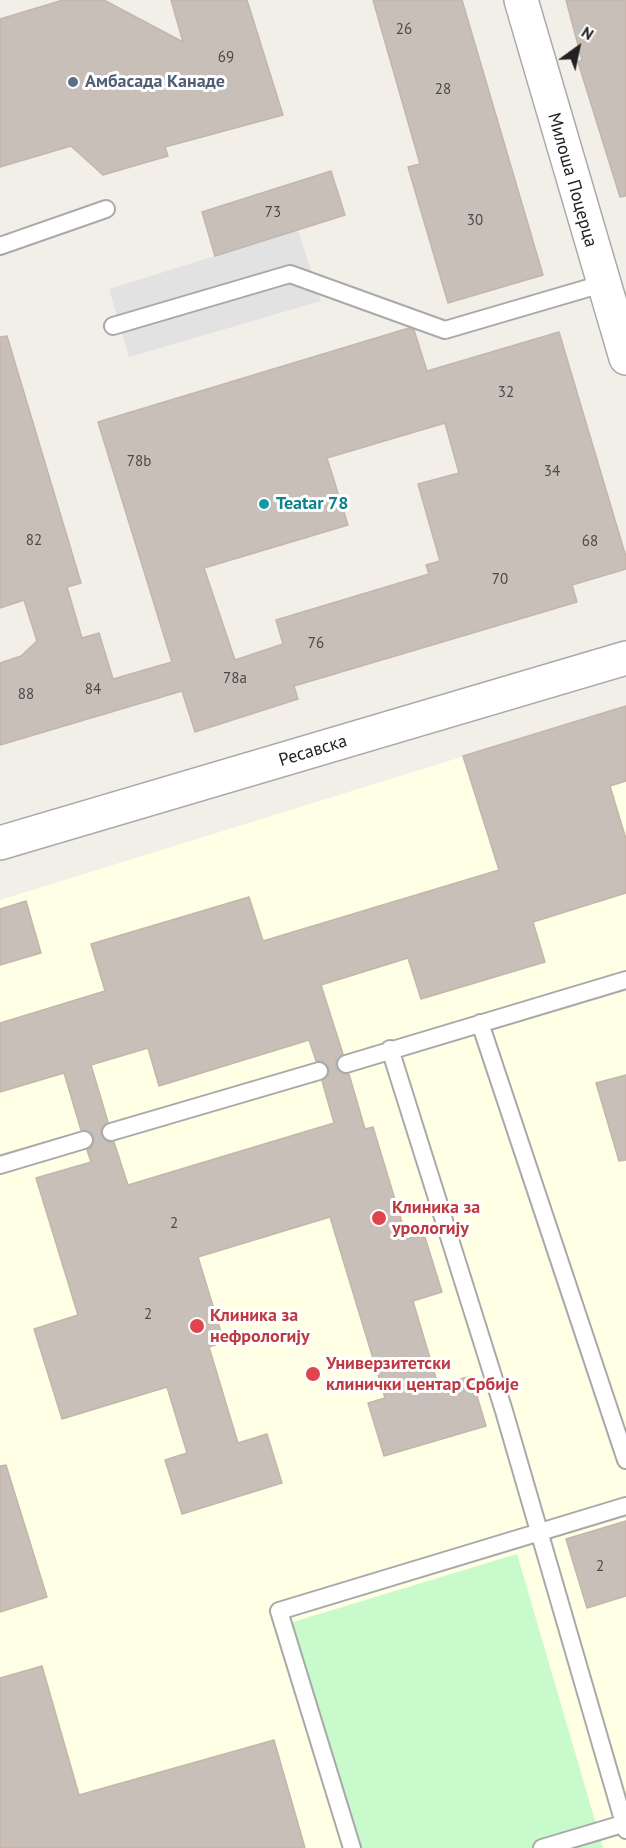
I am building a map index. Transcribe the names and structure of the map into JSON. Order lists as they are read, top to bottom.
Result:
{
  "streets": {
    "street": ["Милоша Поцерца", "Ресавска"]
  },
  "places": [
    "Амбасада Канаде",
    "Teatar 78",
    "Клиника за урологију",
    "Клиника за нефрологију",
    "Универзитетски клинички центар Србије"
  ],
  "house_numbers": [
    "26",
    "69",
    "28",
    "73",
    "30",
    "32",
    "78b",
    "34",
    "82",
    "68",
    "70",
    "76",
    "78a",
    "84",
    "88",
    "2",
    "2",
    "2"
  ],
  "north": "top right"
}
